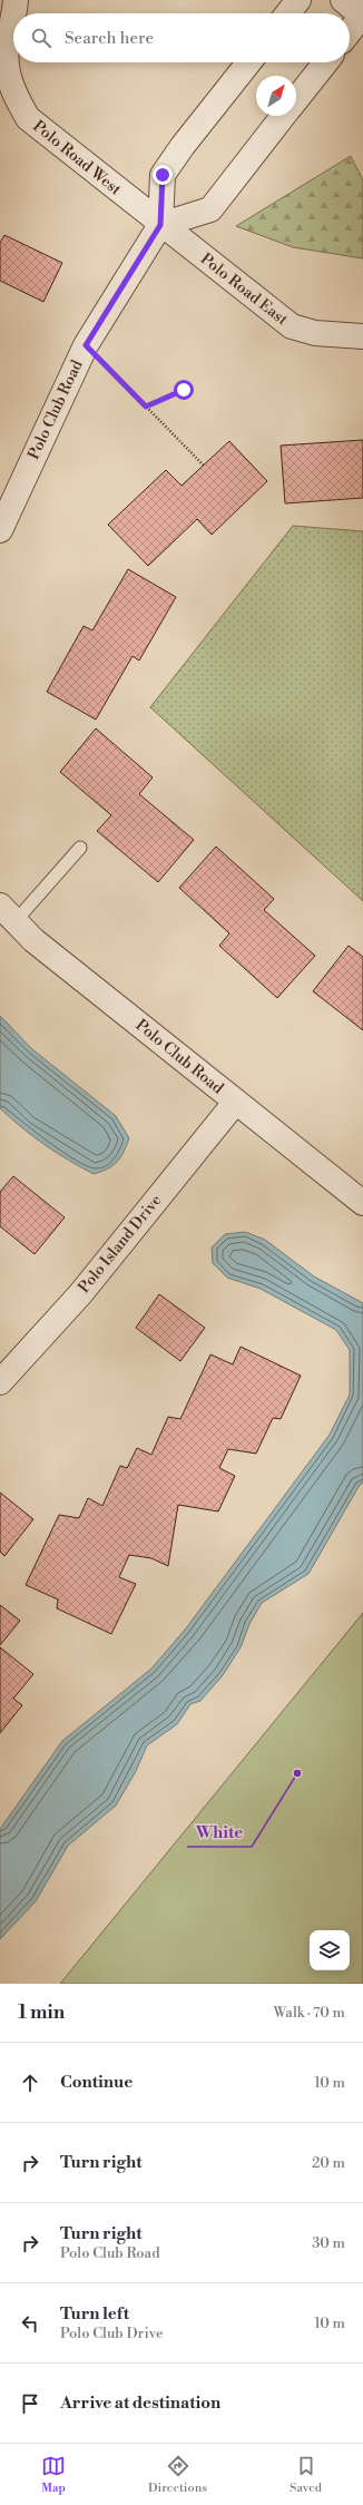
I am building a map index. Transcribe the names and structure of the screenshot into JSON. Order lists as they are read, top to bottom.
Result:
{
  "streets": {
    "street": [
      "Polo Road West",
      "Polo Road East",
      "Polo Club Road",
      "Polo Island Drive"
    ]
  },
  "crossings": [
    ["Polo Road West", "Polo Road East"],
    ["Polo Road West", "Polo Club Road"],
    ["Polo Road East", "Polo Club Road"],
    ["Polo Club Road", "Polo Island Drive"]
  ],
  "places": ["White"],
  "north": "top right",
  "page": {
    "search": "Search here",
    "heading": ["1 min", "Walk · 70 m"],
    "list": [
      ["Continue", "10 m"],
      ["Turn right", "20 m"],
      ["Turn right", "Polo Club Road", "30 m"],
      ["Turn left", "Polo Club Drive", "10 m"],
      "Arrive at destination"
    ],
    "nav": ["Map", "Directions", "Saved"]
  }
}
